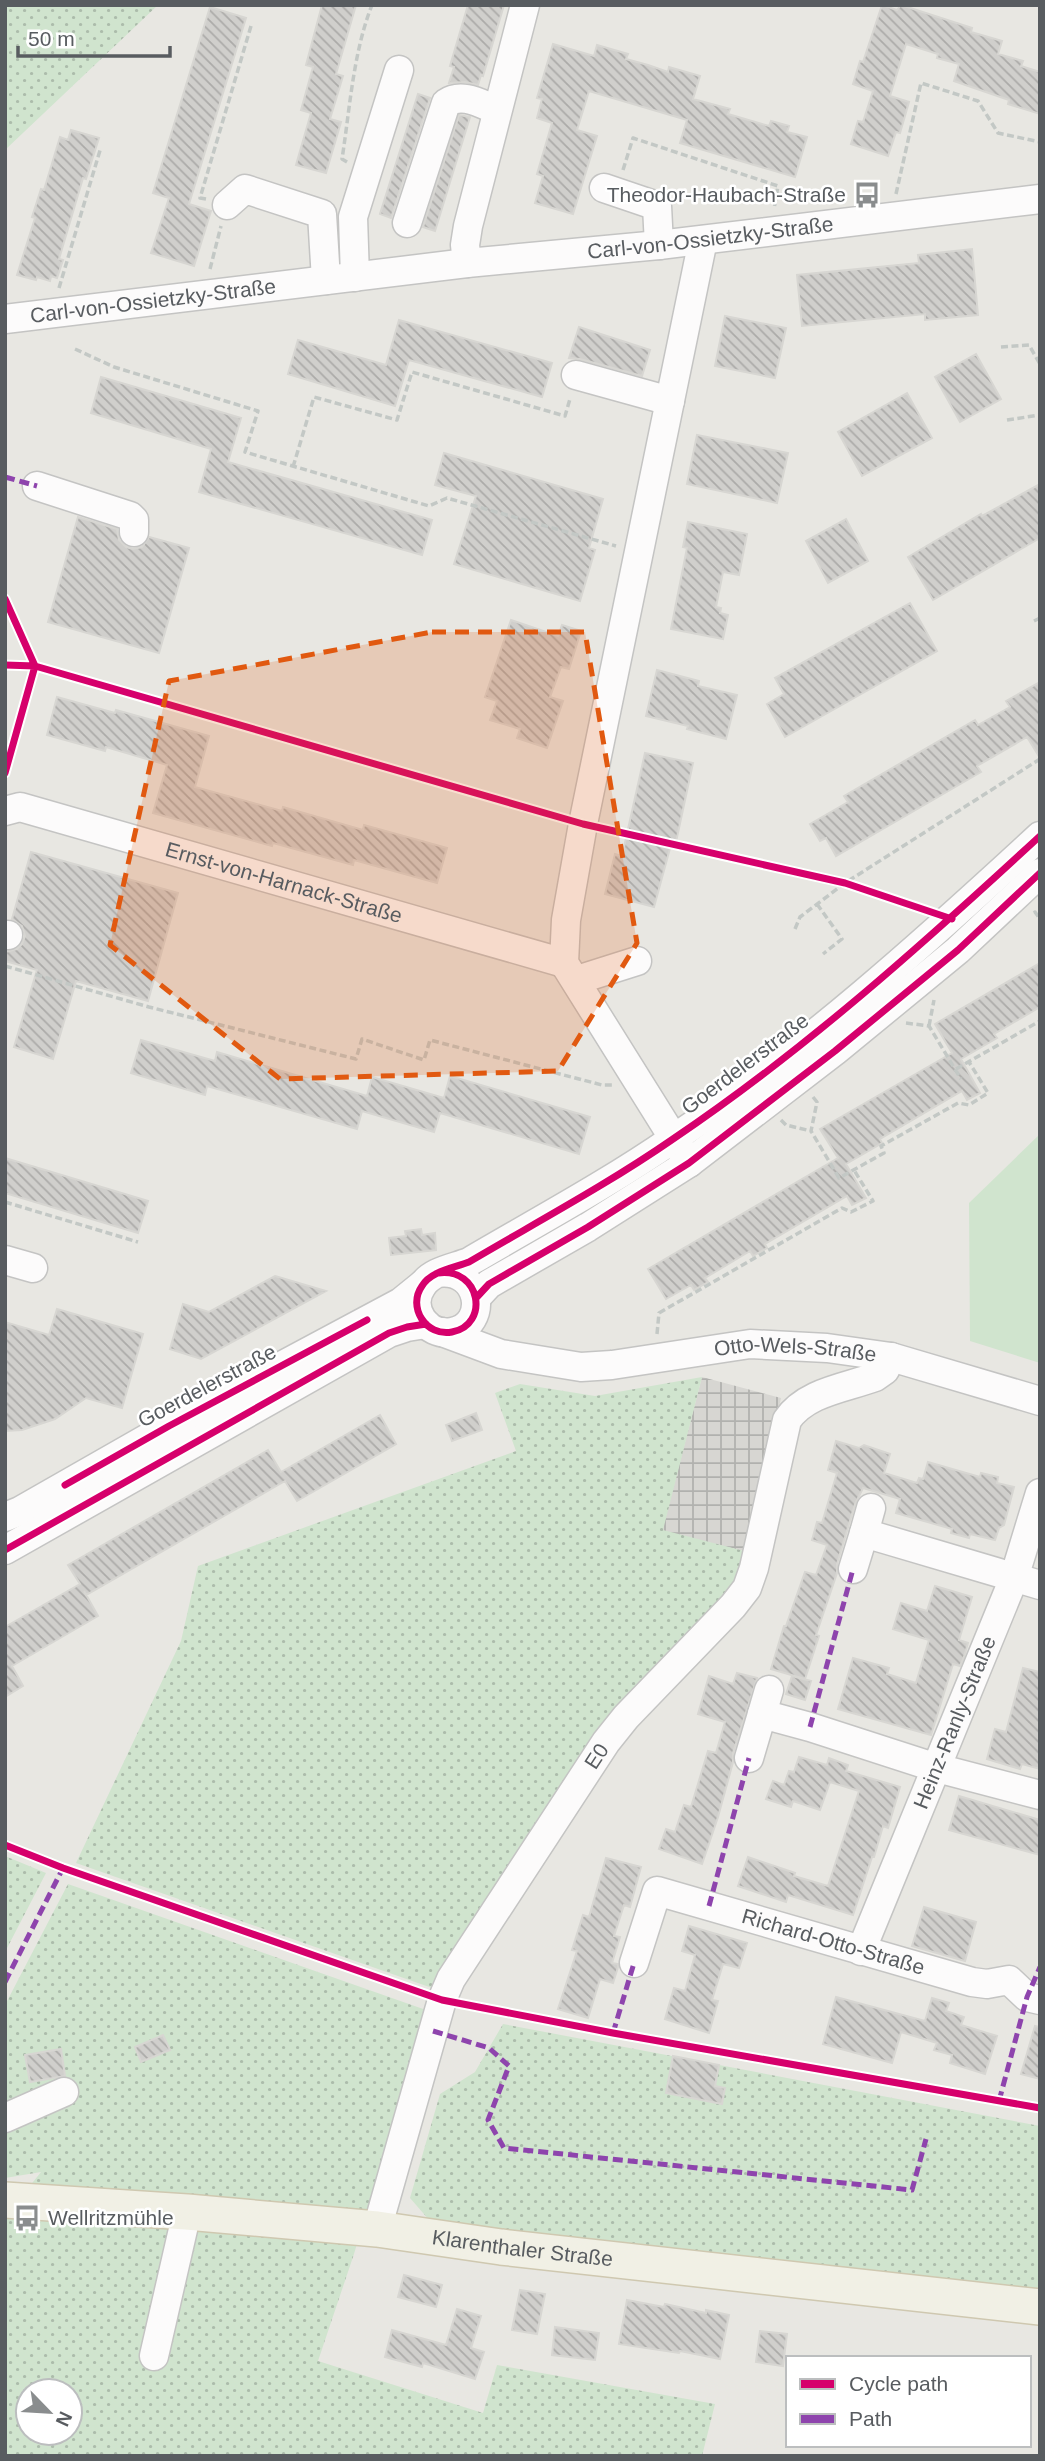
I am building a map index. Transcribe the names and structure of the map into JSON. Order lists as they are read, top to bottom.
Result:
{
  "streets": {
    "main road": ["Klarenthaler Straße"],
    "street": [
      "Carl-von-Ossietzky-Straße",
      "Ernst-von-Harnack-Straße",
      "Goerdelerstraße",
      "Otto-Wels-Straße",
      "Heinz-Ranly-Straße",
      "E0",
      "Richard-Otto-Straße"
    ]
  },
  "crossings": [
    ["Goerdelerstraße", "Otto-Wels-Straße"],
    ["Otto-Wels-Straße", "E0"],
    ["Heinz-Ranly-Straße", "Richard-Otto-Straße"],
    ["E0", "Klarenthaler Straße"]
  ],
  "places": {
    "bus stop": ["Theodor-Haubach-Straße", "Wellritzmühle"]
  },
  "legend": ["Cycle path", "Path"],
  "scale_bar": "50 m",
  "north": "bottom right"
}
